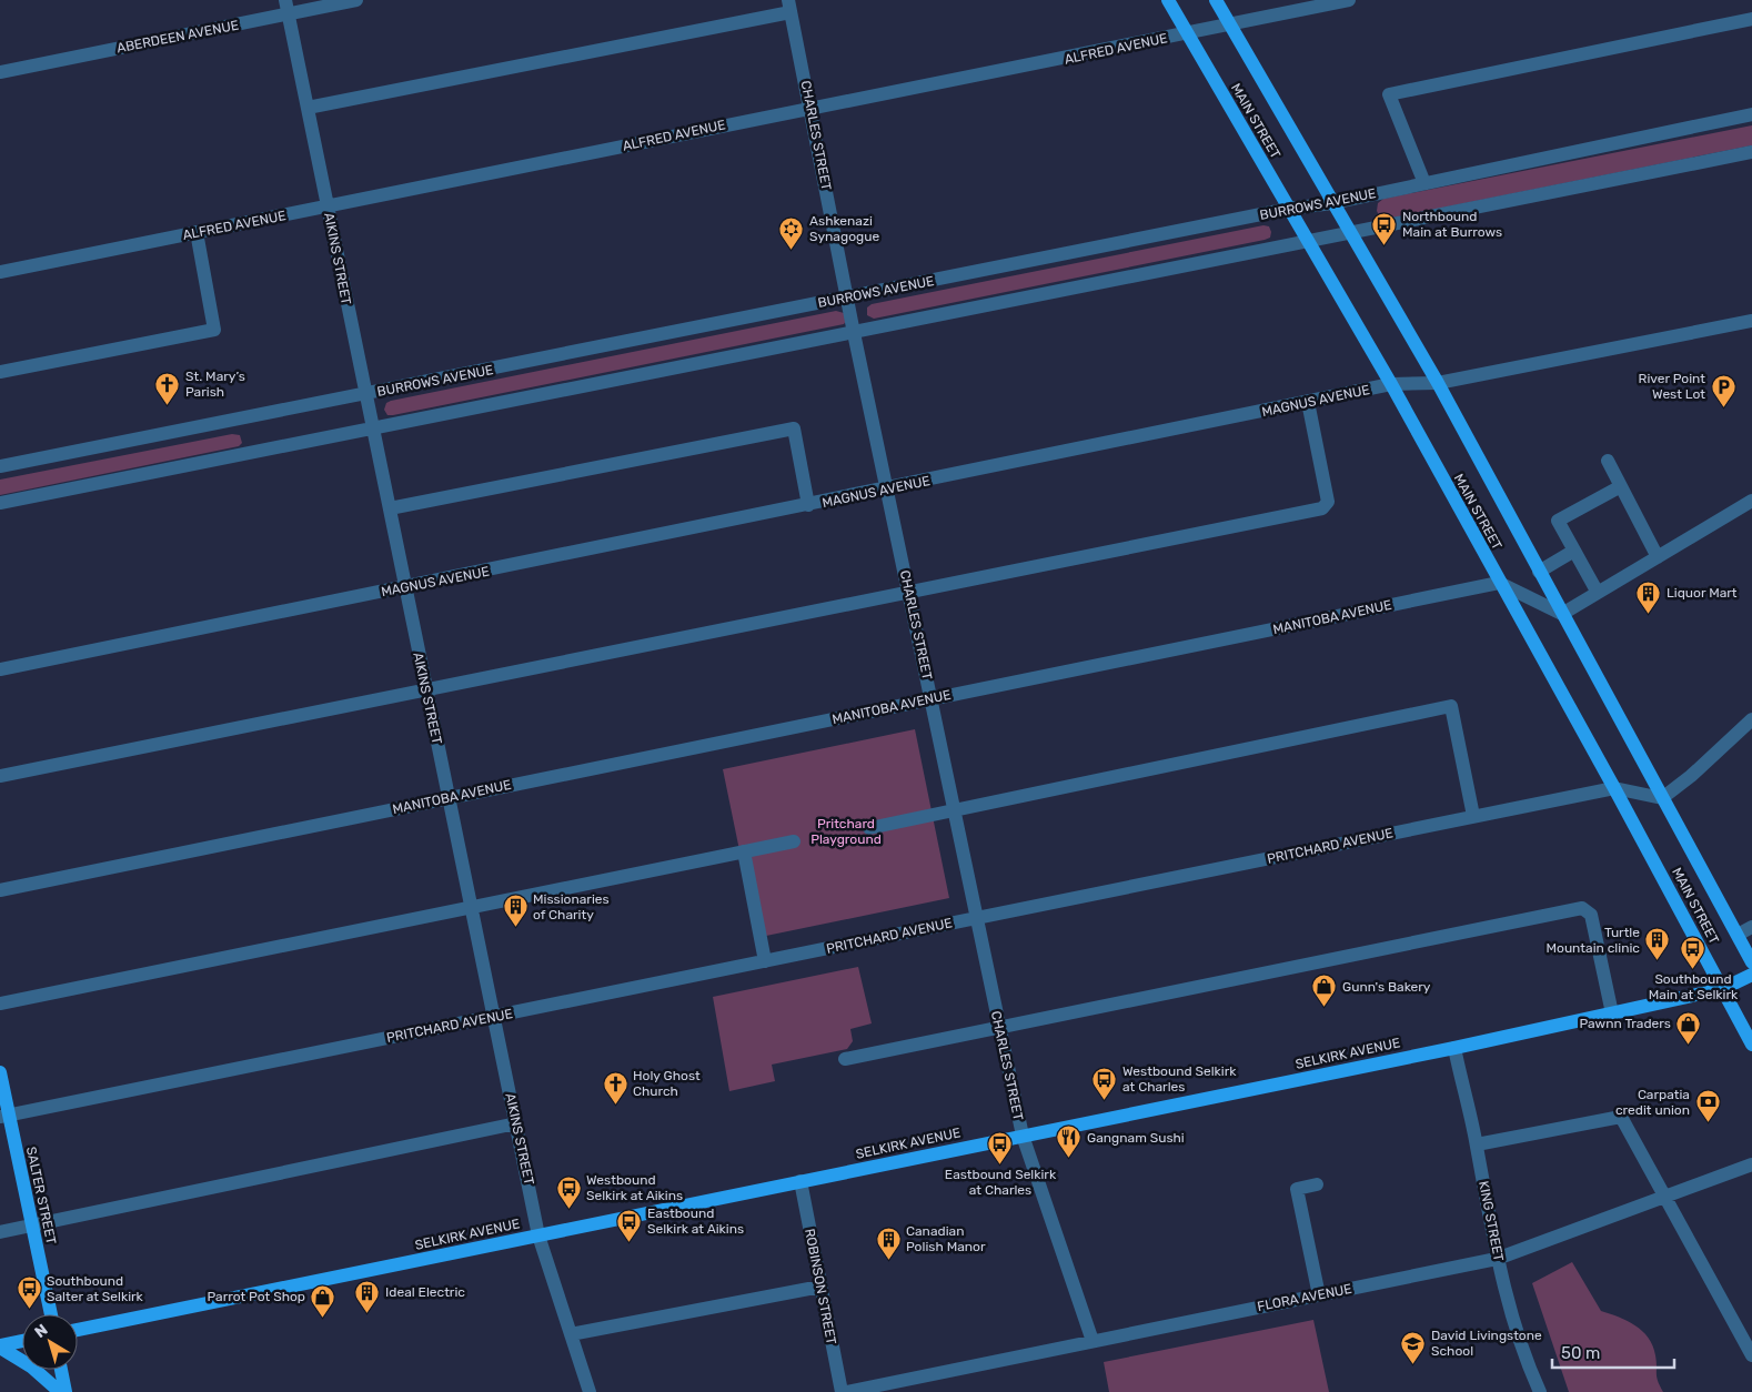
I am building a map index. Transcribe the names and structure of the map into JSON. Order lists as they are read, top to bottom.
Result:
{
  "streets": {
    "main road": ["MAIN STREET", "SELKIRK AVENUE", "SALTER STREET"],
    "street": [
      "ABERDEEN AVENUE",
      "ALFRED AVENUE",
      "CHARLES STREET",
      "BURROWS AVENUE",
      "AIKINS STREET",
      "MAGNUS AVENUE",
      "MANITOBA AVENUE",
      "PRITCHARD AVENUE",
      "KING STREET",
      "ROBINSON STREET",
      "FLORA AVENUE"
    ]
  },
  "crossings": [
    ["ABERDEEN AVENUE", "AIKINS STREET"],
    ["ALFRED AVENUE", "MAIN STREET"],
    ["ALFRED AVENUE", "CHARLES STREET"],
    ["ALFRED AVENUE", "AIKINS STREET"],
    ["MAIN STREET", "BURROWS AVENUE"],
    ["MAIN STREET", "MAGNUS AVENUE"],
    ["MAIN STREET", "MANITOBA AVENUE"],
    ["MAIN STREET", "PRITCHARD AVENUE"],
    ["MAIN STREET", "SELKIRK AVENUE"],
    ["CHARLES STREET", "BURROWS AVENUE"],
    ["CHARLES STREET", "MAGNUS AVENUE"],
    ["CHARLES STREET", "MANITOBA AVENUE"],
    ["CHARLES STREET", "PRITCHARD AVENUE"],
    ["CHARLES STREET", "SELKIRK AVENUE"],
    ["CHARLES STREET", "FLORA AVENUE"],
    ["BURROWS AVENUE", "AIKINS STREET"],
    ["AIKINS STREET", "MAGNUS AVENUE"],
    ["AIKINS STREET", "MANITOBA AVENUE"],
    ["AIKINS STREET", "PRITCHARD AVENUE"],
    ["AIKINS STREET", "SELKIRK AVENUE"],
    ["PRITCHARD AVENUE", "SALTER STREET"],
    ["SELKIRK AVENUE", "KING STREET"],
    ["SELKIRK AVENUE", "ROBINSON STREET"],
    ["KING STREET", "FLORA AVENUE"]
  ],
  "parks": ["Pritchard Playground"],
  "places": {
    "bus stop": [
      "Northbound Main at Burrows",
      "Southbound Main at Selkirk",
      "Westbound Selkirk at Charles",
      "Eastbound Selkirk at Charles",
      "Westbound Selkirk at Aikins",
      "Eastbound Selkirk at Aikins",
      "Southbound Salter at Selkirk"
    ],
    "synagogue": ["Ashkenazi Synagogue"],
    "church": ["St. Mary’s Parish", "Holy Ghost Church"],
    "parking": ["River Point West Lot"],
    "building": [
      "Liquor Mart",
      "Missionaries of Charity",
      "Turtle Mountain clinic",
      "Canadian Polish Manor",
      "Ideal Electric"
    ],
    "shop": ["Gunn's Bakery", "Pawnn Traders", "Parrot Pot Shop"],
    "bank": ["Carpatia credit union"],
    "restaurant": ["Gangnam Sushi"],
    "school or university": ["David Livingstone School"]
  },
  "scale_bar": "50 m",
  "north": "top left"
}
